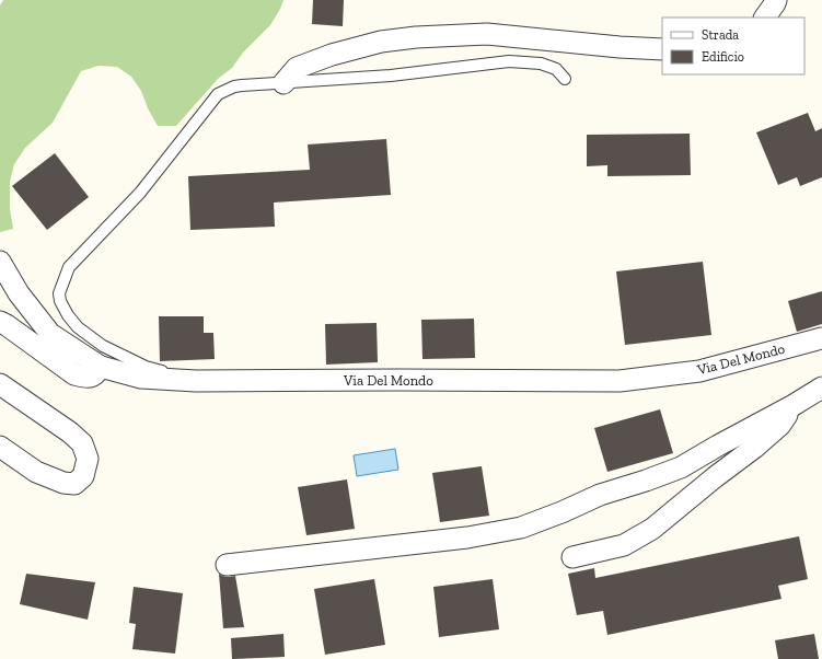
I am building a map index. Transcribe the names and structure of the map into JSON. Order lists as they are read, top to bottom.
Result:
{
  "streets": {
    "street": ["Via Del Mondo"]
  },
  "legend": ["Strada", "Edificio"]
}
